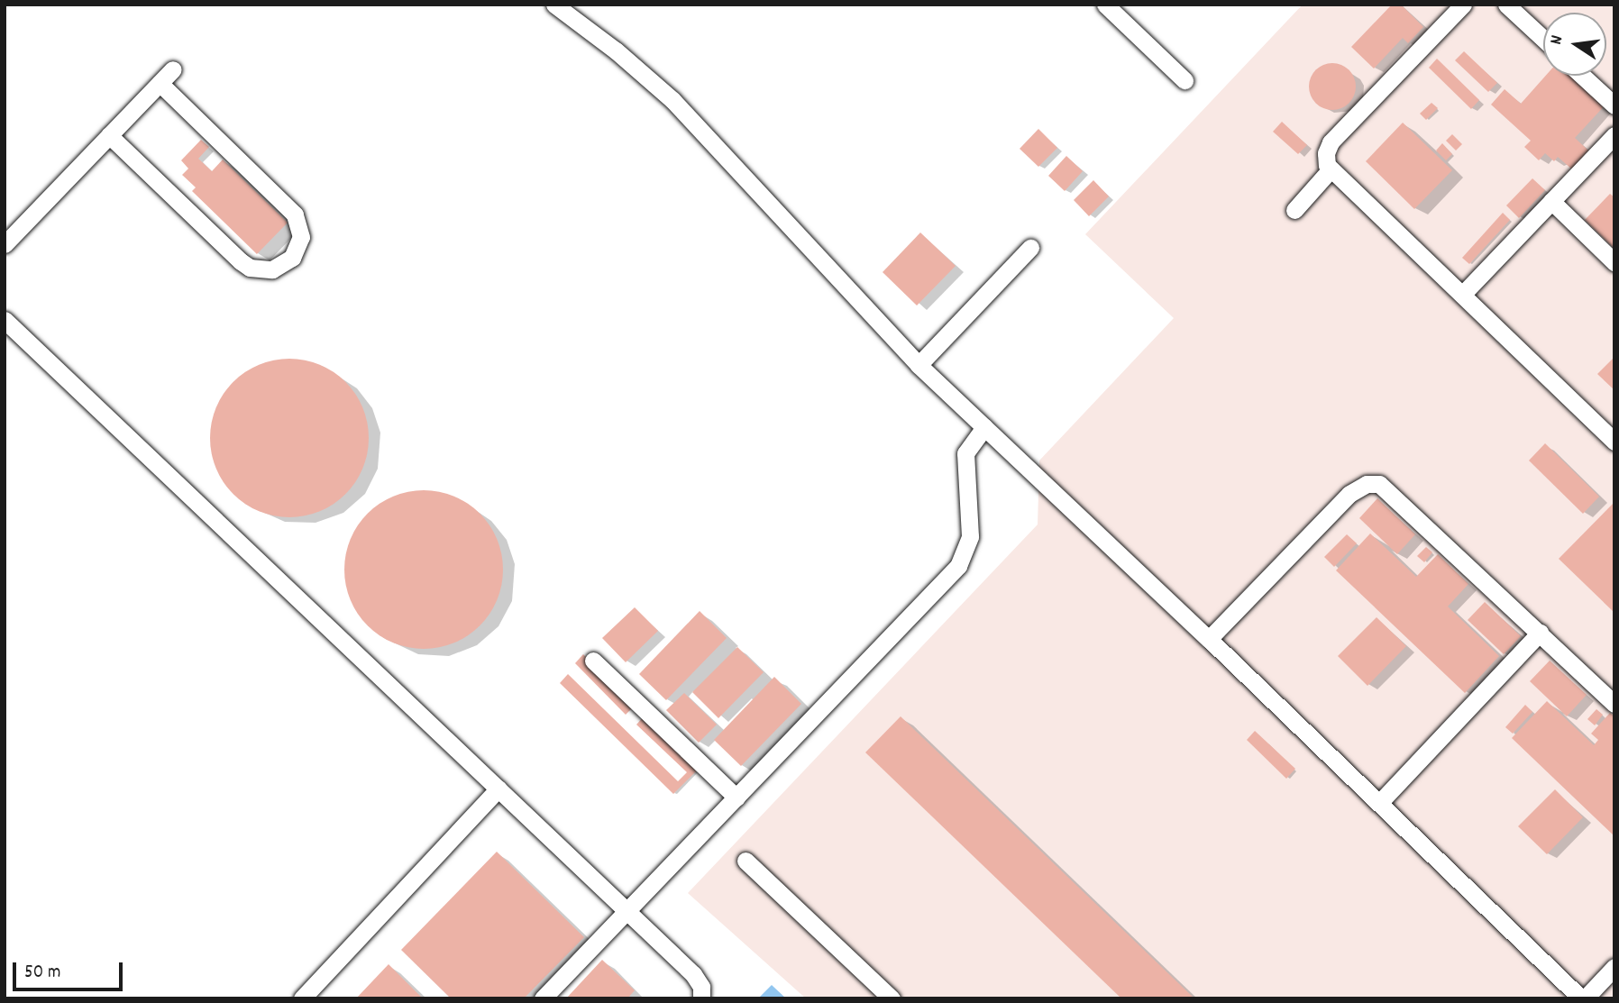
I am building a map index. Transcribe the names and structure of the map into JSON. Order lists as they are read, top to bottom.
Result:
{
  "scale_bar": "50 m",
  "north": "left"
}
